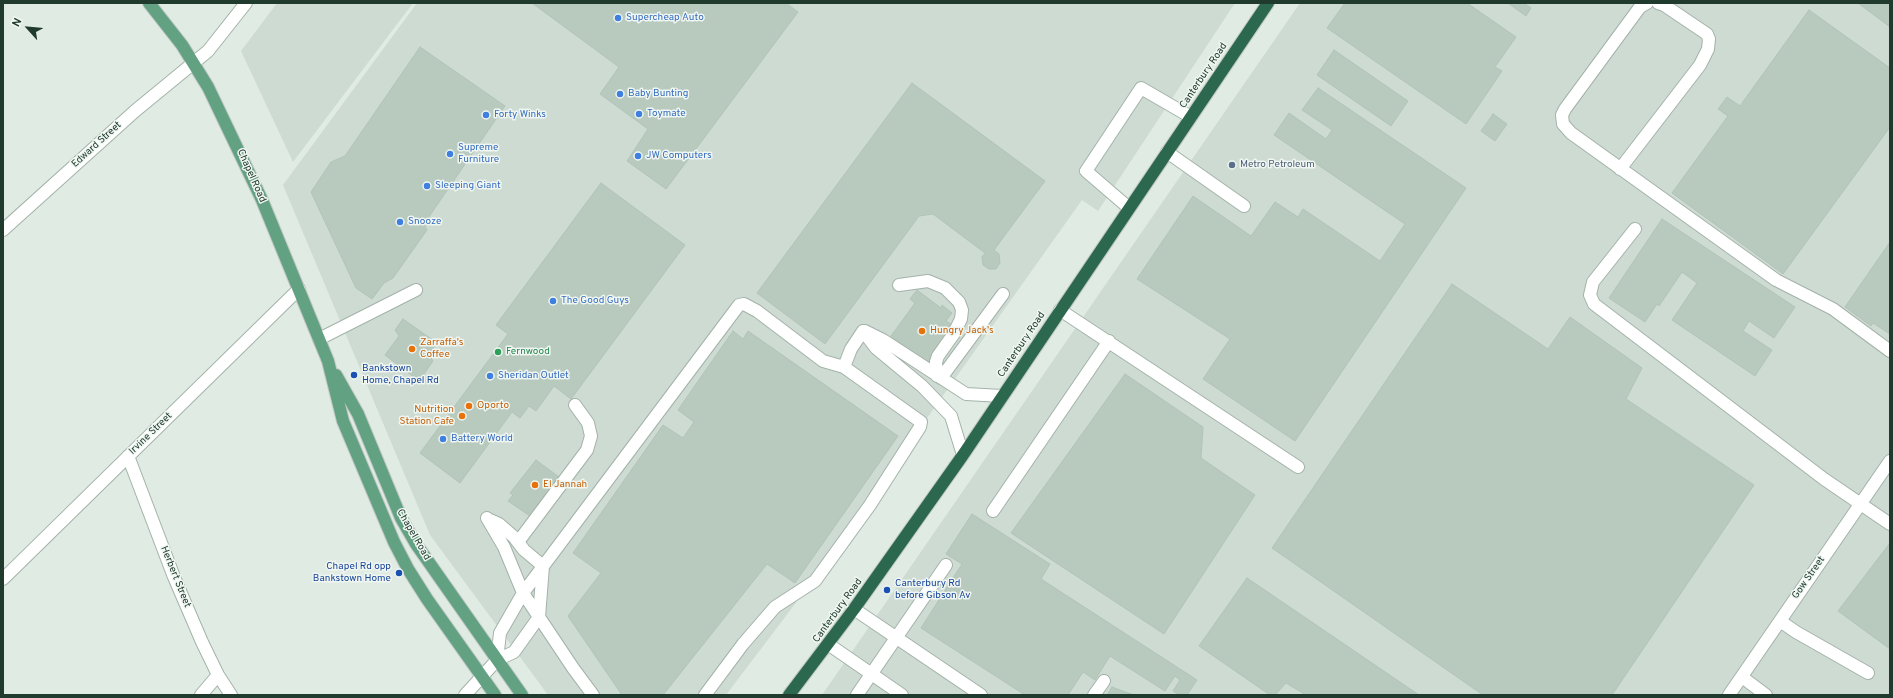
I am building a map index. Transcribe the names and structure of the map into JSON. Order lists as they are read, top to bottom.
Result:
{
  "streets": {
    "highway": ["Canterbury Road"],
    "main road": ["Chapel Road"],
    "street": [
      "Edward Street",
      "Irvine Street",
      "Herbert Street",
      "Gow Street"
    ]
  },
  "crossings": [
    ["Edward Street", "Chapel Road"],
    ["Chapel Road", "Irvine Street"],
    ["Irvine Street", "Herbert Street"]
  ],
  "places": [
    "Supercheap Auto",
    "Baby Bunting",
    "Toymate",
    "Forty Winks",
    "Supreme Furniture",
    "JW Computers",
    "Metro Petroleum",
    "Sleeping Giant",
    "Snooze",
    "The Good Guys",
    "Hungry Jack's",
    "Zarraffa's Coffee",
    "Fernwood",
    "Bankstown Home, Chapel Rd",
    "Sheridan Outlet",
    "Oporto",
    "Nutrition Station Cafe",
    "Battery World",
    "El Jannah",
    "Chapel Rd opp Bankstown Home",
    "Canterbury Rd before Gibson Av"
  ],
  "north": "top left"
}
